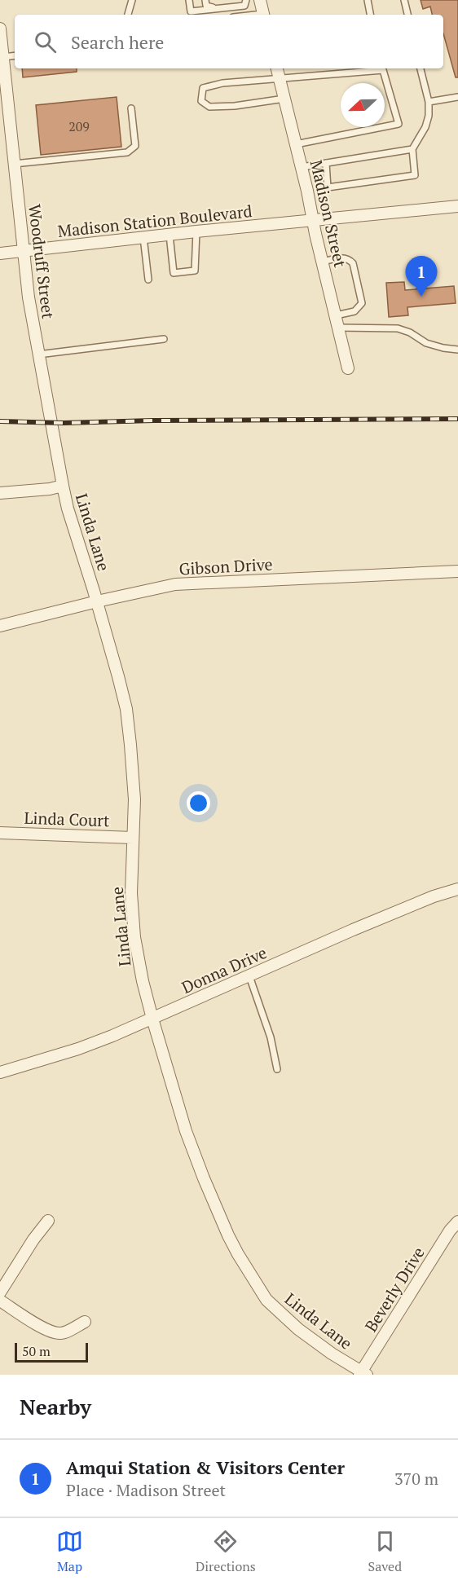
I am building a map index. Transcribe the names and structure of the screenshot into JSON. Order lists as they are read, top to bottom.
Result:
{
  "streets": {
    "street": [
      "Madison Street",
      "Madison Station Boulevard",
      "Woodruff Street",
      "Linda Lane",
      "Gibson Drive",
      "Linda Court",
      "Donna Drive",
      "Beverly Drive"
    ]
  },
  "crossings": [
    ["Madison Street", "Madison Station Boulevard"],
    ["Madison Station Boulevard", "Woodruff Street"],
    ["Woodruff Street", "Linda Lane"],
    ["Linda Lane", "Gibson Drive"],
    ["Linda Lane", "Linda Court"],
    ["Linda Lane", "Donna Drive"],
    ["Linda Lane", "Beverly Drive"]
  ],
  "house_numbers": ["209"],
  "scale_bar": "50 m",
  "north": "left",
  "page": {
    "search": "Search here",
    "pins": "1",
    "scale": "50 m",
    "heading": "Nearby",
    "list": [
      {
        "mark": "1",
        "name": "Amqui Station & Visitors Center",
        "note": "Place · Madison Street",
        "value": "370 m"
      }
    ],
    "nav": ["Map", "Directions", "Saved"]
  }
}
